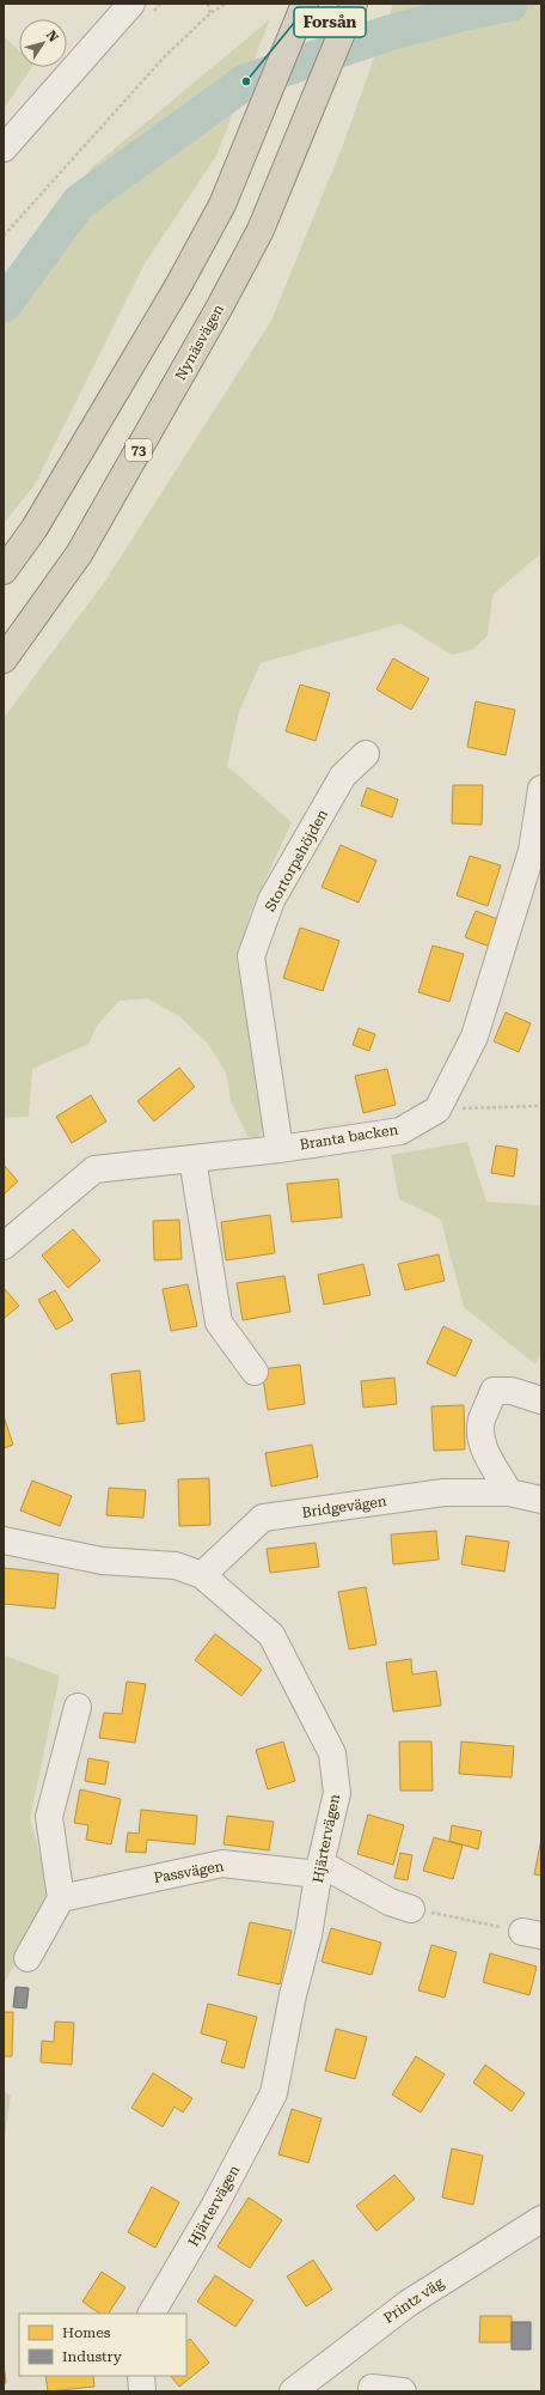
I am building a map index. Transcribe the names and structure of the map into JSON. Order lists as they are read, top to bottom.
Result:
{
  "streets": {
    "highway": ["Nynäsvägen", "73"],
    "street": [
      "Stortorpshöjden",
      "Branta backen",
      "Bridgevägen",
      "Hjärtervägen",
      "Passvägen",
      "Printz väg"
    ]
  },
  "crossings": [
    ["Stortorpshöjden", "Branta backen"],
    ["Bridgevägen", "Hjärtervägen"],
    ["Hjärtervägen", "Passvägen"]
  ],
  "places": ["Forsån"],
  "legend": ["Homes", "Industry"],
  "north": "top right"
}
